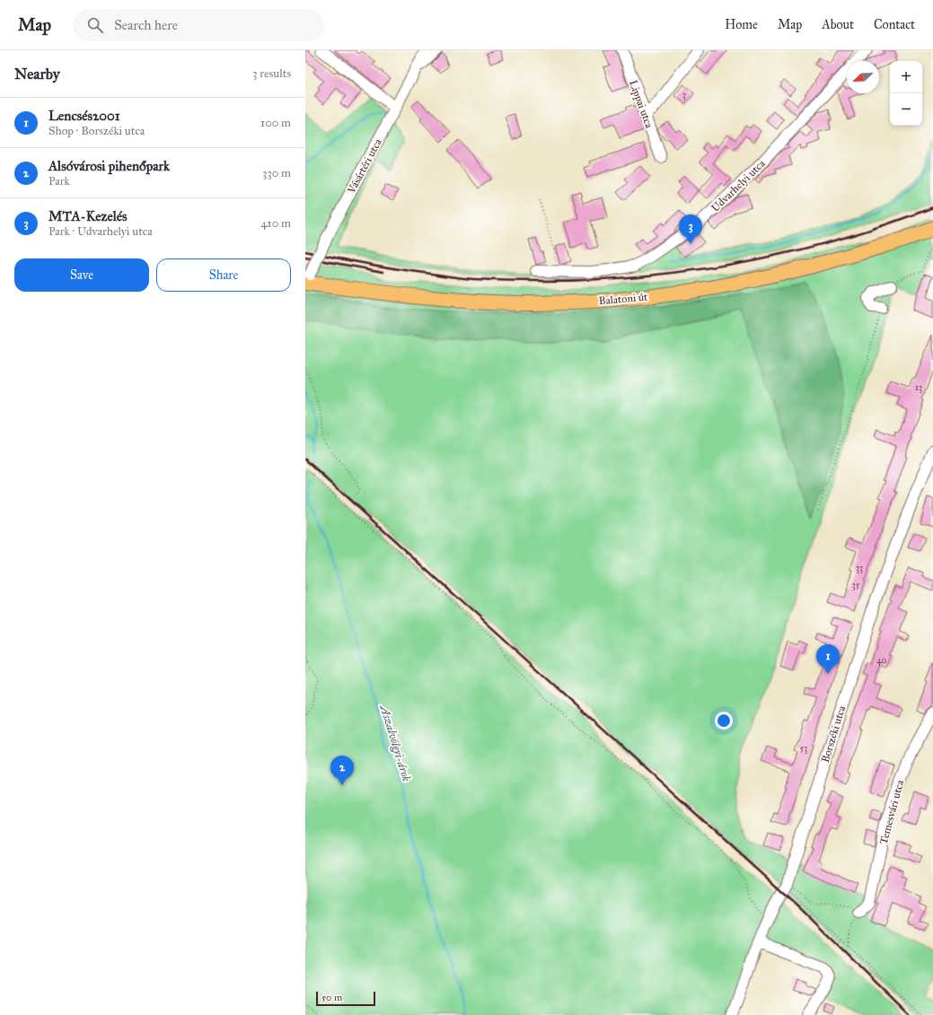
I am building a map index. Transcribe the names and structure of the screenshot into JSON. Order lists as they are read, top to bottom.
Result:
{
  "streets": {
    "main road": ["Balatoni út"],
    "street": [
      "Lippai utca",
      "Vásártéri utca",
      "Udvarhelyi utca",
      "Borszéki utca",
      "Temesvári utca"
    ]
  },
  "crossings": [
    ["Vásártéri utca", "Balatoni út"]
  ],
  "water": ["Aszalvölgyi-árok"],
  "house_numbers": [
    "3",
    "13",
    "33",
    "35",
    "40",
    "53"
  ],
  "scale_bar": "50 m",
  "north": "bottom left",
  "page": {
    "header": "Map",
    "search": "Search here",
    "nav": [
      "Home",
      "Map",
      "About",
      "Contact"
    ],
    "heading": ["Nearby", "3 results"],
    "map_buttons": ["+", "−"],
    "list": [
      {
        "mark": "1",
        "name": "Lencsés2001",
        "note": "Shop · Borszéki utca",
        "value": "100 m"
      },
      {
        "mark": "2",
        "name": "Alsóvárosi pihenőpark",
        "note": "Park",
        "value": "330 m"
      },
      {
        "mark": "3",
        "name": "MTA-Kezelés",
        "note": "Park · Udvarhelyi utca",
        "value": "410 m"
      }
    ],
    "pins": ["3", "1", "2"],
    "buttons": ["Save", "Share"],
    "scale": "50 m"
  }
}
